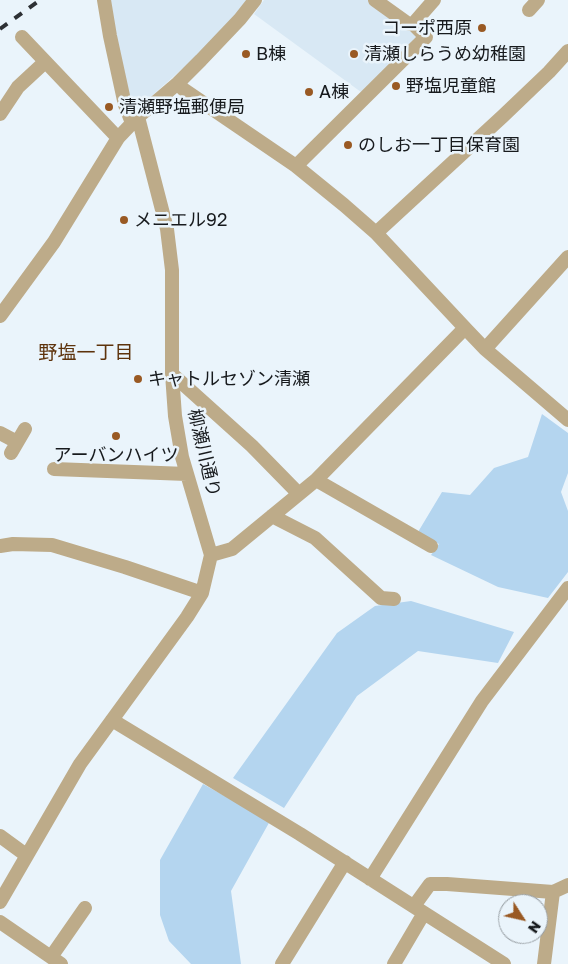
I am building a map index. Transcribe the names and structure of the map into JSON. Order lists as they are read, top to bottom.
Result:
{
  "streets": {
    "street": ["柳瀬川通り"]
  },
  "districts": ["野塩一丁目"],
  "places": [
    "コーポ西原",
    "B棟",
    "清瀬しらうめ幼稚園",
    "野塩児童館",
    "A棟",
    "清瀬野塩郵便局",
    "のしお一丁目保育園",
    "メニエル92",
    "キャトルセゾン清瀬",
    "アーバンハイツ"
  ],
  "north": "bottom right"
}
